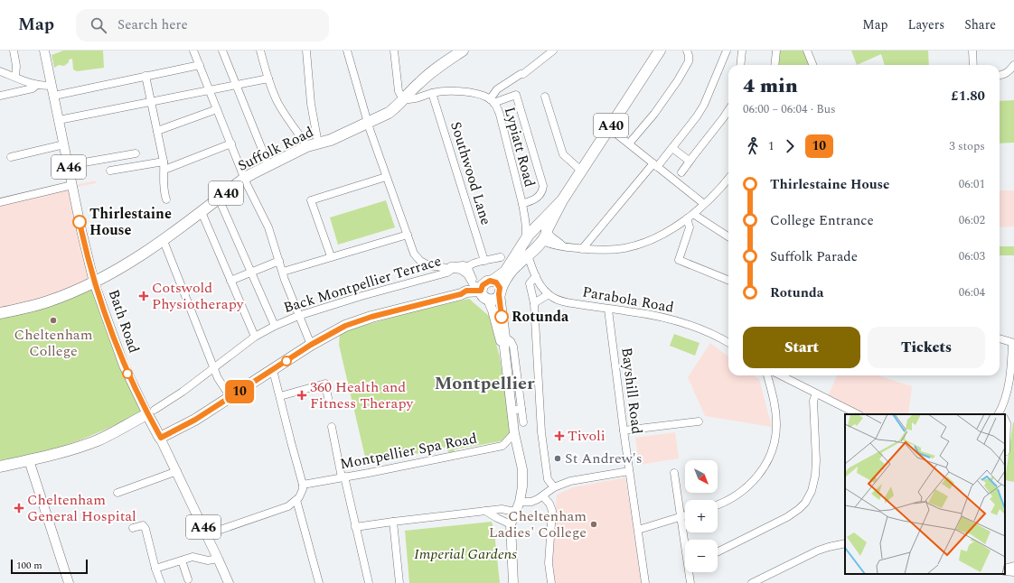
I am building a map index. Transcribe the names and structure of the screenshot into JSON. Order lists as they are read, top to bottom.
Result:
{
  "streets": {
    "highway": [
      "A40",
      "Suffolk Road",
      "A46",
      "Bath Road"
    ],
    "street": [
      "Lypiatt Road",
      "Southwood Lane",
      "Back Montpellier Terrace",
      "Parabola Road",
      "Bayshill Road",
      "Montpellier Spa Road"
    ]
  },
  "crossings": [
    ["A40", "Lypiatt Road"],
    ["A40", "Suffolk Road"],
    ["A40", "Parabola Road"],
    ["A40", "Bath Road"],
    ["Lypiatt Road", "Suffolk Road"],
    ["Lypiatt Road", "Southwood Lane"],
    ["Suffolk Road", "Bath Road"],
    ["Back Montpellier Terrace", "Bath Road"],
    ["Parabola Road", "Bayshill Road"]
  ],
  "districts": ["Montpellier"],
  "parks": ["Imperial Gardens"],
  "places": {
    "other": [
      "Thirlestaine House",
      "Rotunda",
      "Cheltenham College",
      "St Andrew's",
      "Cheltenham Ladies' College"
    ],
    "health": [
      "Cotswold Physiotherapy",
      "360 Health and Fitness Therapy",
      "Tivoli",
      "Cheltenham General Hospital"
    ]
  },
  "lines": ["bus line 10"],
  "scale_bar": "100 m",
  "north": "bottom right",
  "page": {
    "header": "Map",
    "search": "Search here",
    "nav": ["Map", "Layers", "Share"],
    "on_map": "10",
    "heading": ["4 min", "06:00 – 06:04 · Bus", "£1.80"],
    "legs": ["1", "10", "3 stops"],
    "list": [
      {
        "name": "Thirlestaine House",
        "value": "06:01"
      },
      {
        "name": "College Entrance",
        "value": "06:02"
      },
      {
        "name": "Suffolk Parade",
        "value": "06:03"
      },
      {
        "name": "Rotunda",
        "value": "06:04"
      }
    ],
    "buttons": ["Start", "Tickets"],
    "map_buttons": ["+", "−"],
    "scale": "100 m"
  }
}
